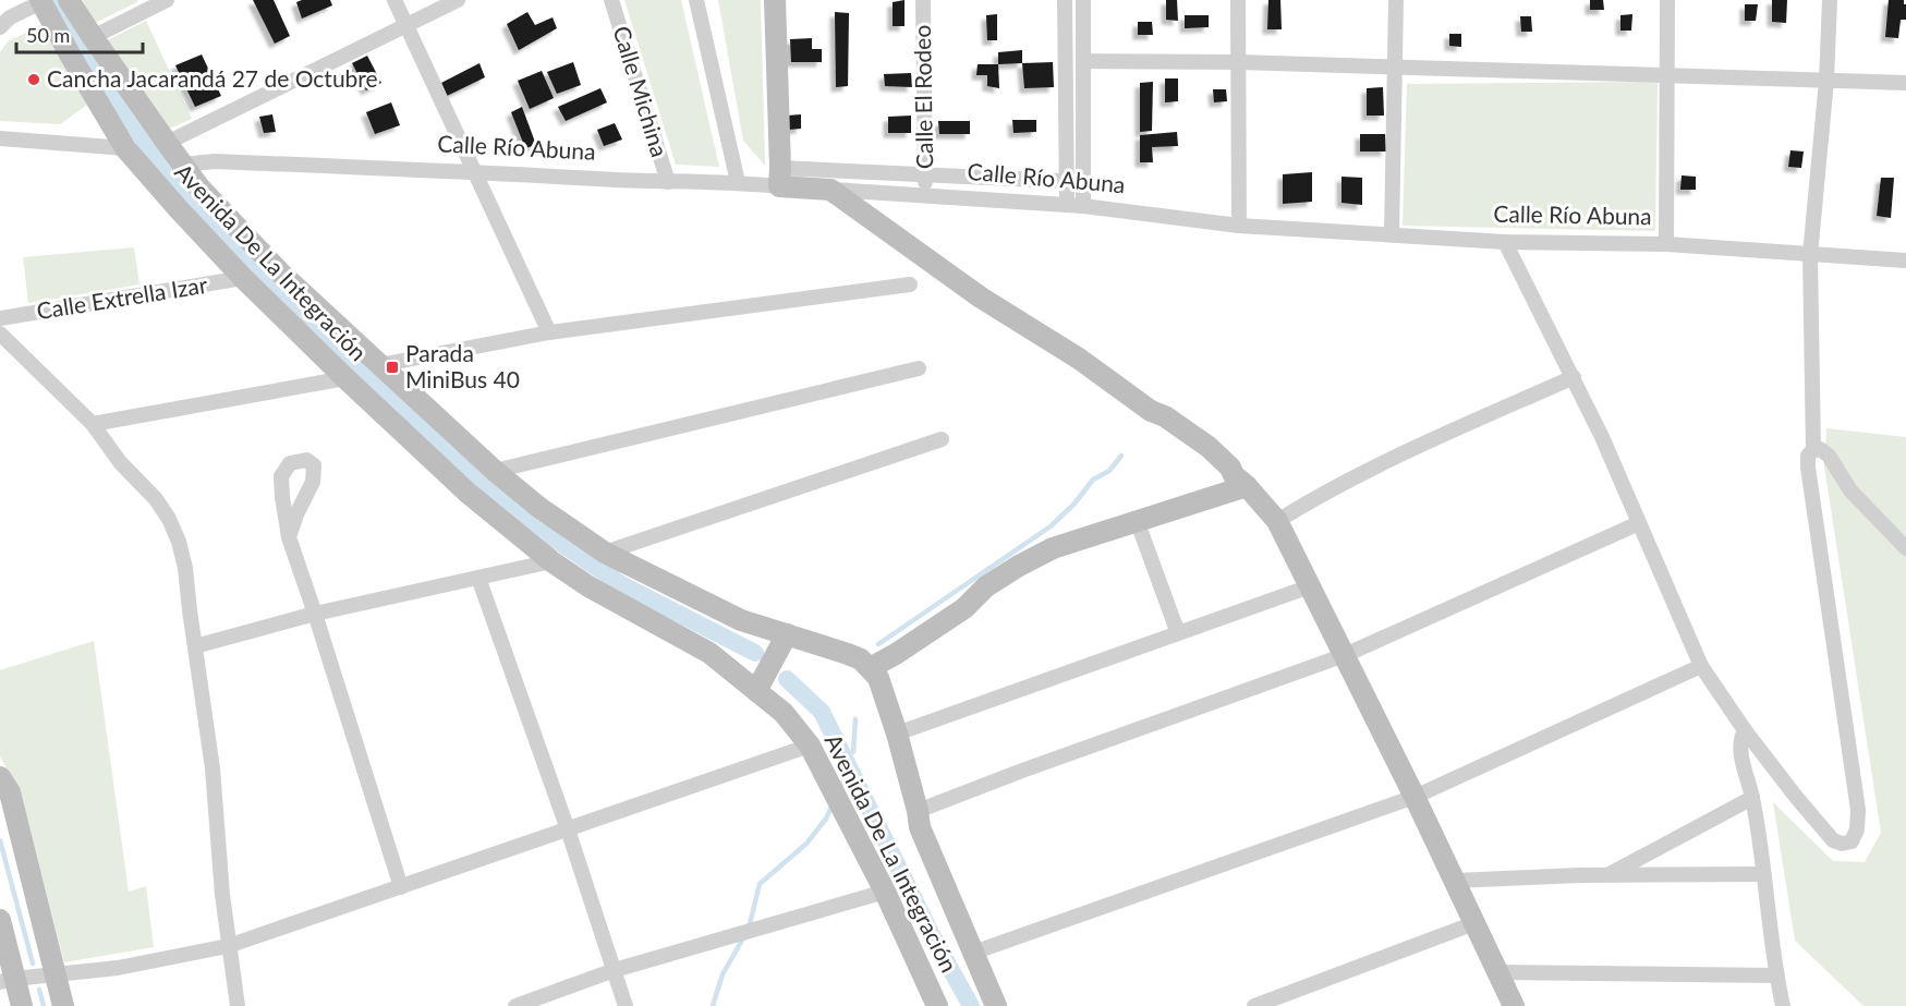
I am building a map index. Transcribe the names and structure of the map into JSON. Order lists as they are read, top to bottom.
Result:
{
  "streets": {
    "main road": ["Calle Río Abuna", "Avenida De La Integración"],
    "street": ["Calle Michina", "Calle El Rodeo", "Calle Extrella Izar"]
  },
  "crossings": [
    ["Calle Michina", "Calle Río Abuna"],
    ["Calle El Rodeo", "Calle Río Abuna"],
    ["Calle Río Abuna", "Avenida De La Integración"],
    ["Avenida De La Integración", "Calle Extrella Izar"]
  ],
  "places": {
    "other": ["Cancha Jacarandá 27 de Octubre"],
    "transit": ["Parada MiniBus 40"]
  },
  "scale_bar": "50 m"
}
